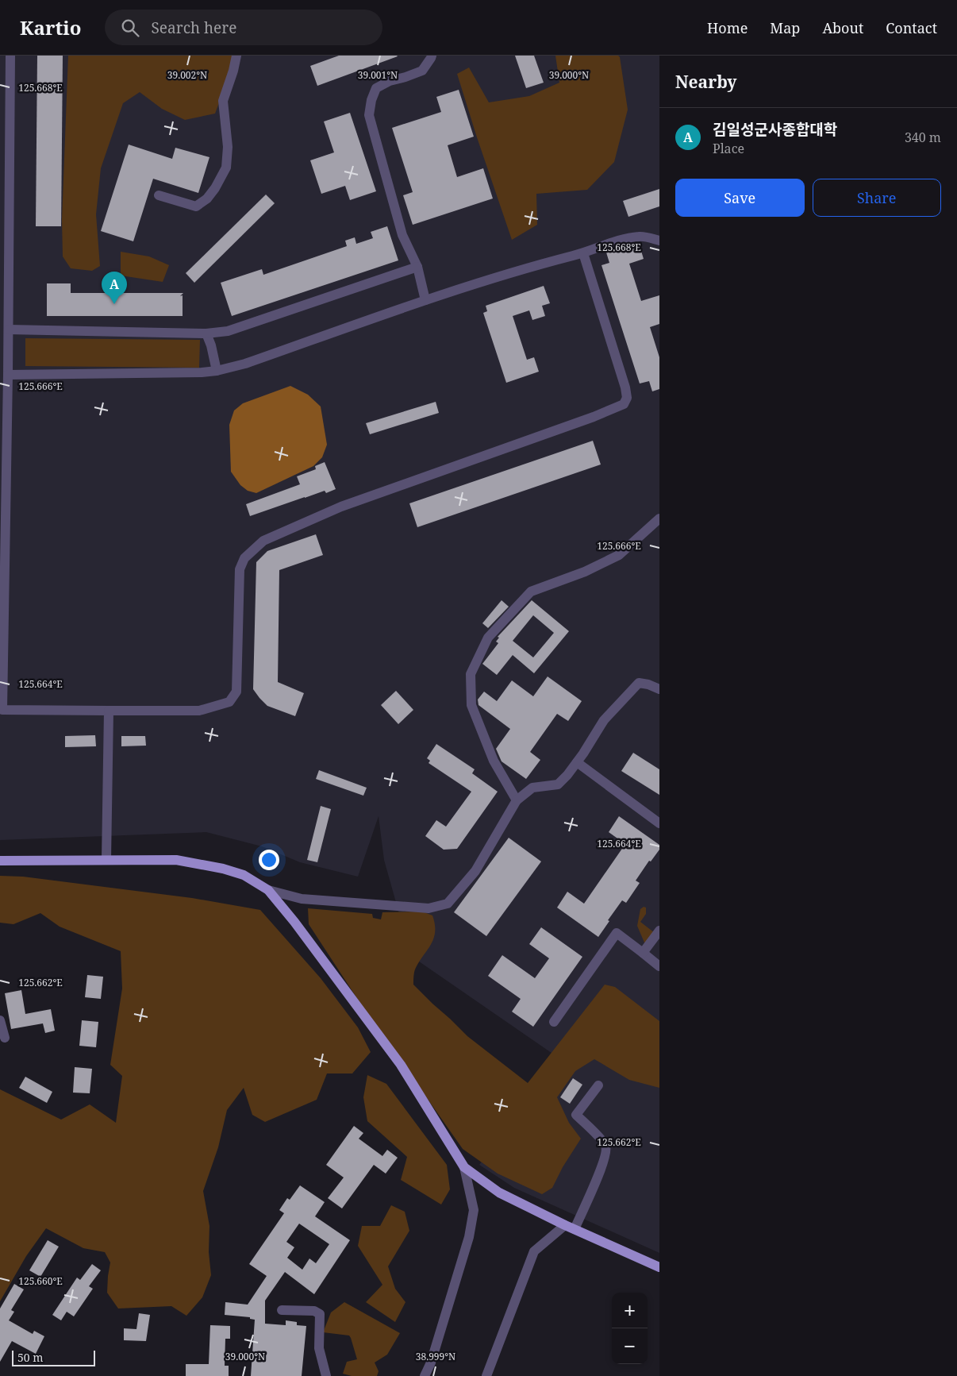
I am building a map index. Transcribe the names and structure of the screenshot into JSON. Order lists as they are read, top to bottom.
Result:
{
  "scale_bar": "50 m",
  "page": {
    "header": "Kartio",
    "search": "Search here",
    "nav": [
      "Home",
      "Map",
      "About",
      "Contact"
    ],
    "heading": "Nearby",
    "list": [
      {
        "mark": "A",
        "name": "김일성군사종합대학",
        "note": "Place",
        "value": "340 m"
      }
    ],
    "buttons": ["Save", "Share"],
    "pins": "A",
    "map_buttons": ["+", "−"],
    "scale": "50 m"
  },
  "coordinates": [
    "39.002°N",
    "39.001°N",
    "39.000°N",
    "125.668°E",
    "125.666°E",
    "125.664°E",
    "125.662°E",
    "125.660°E",
    "38.999°N"
  ]
}
